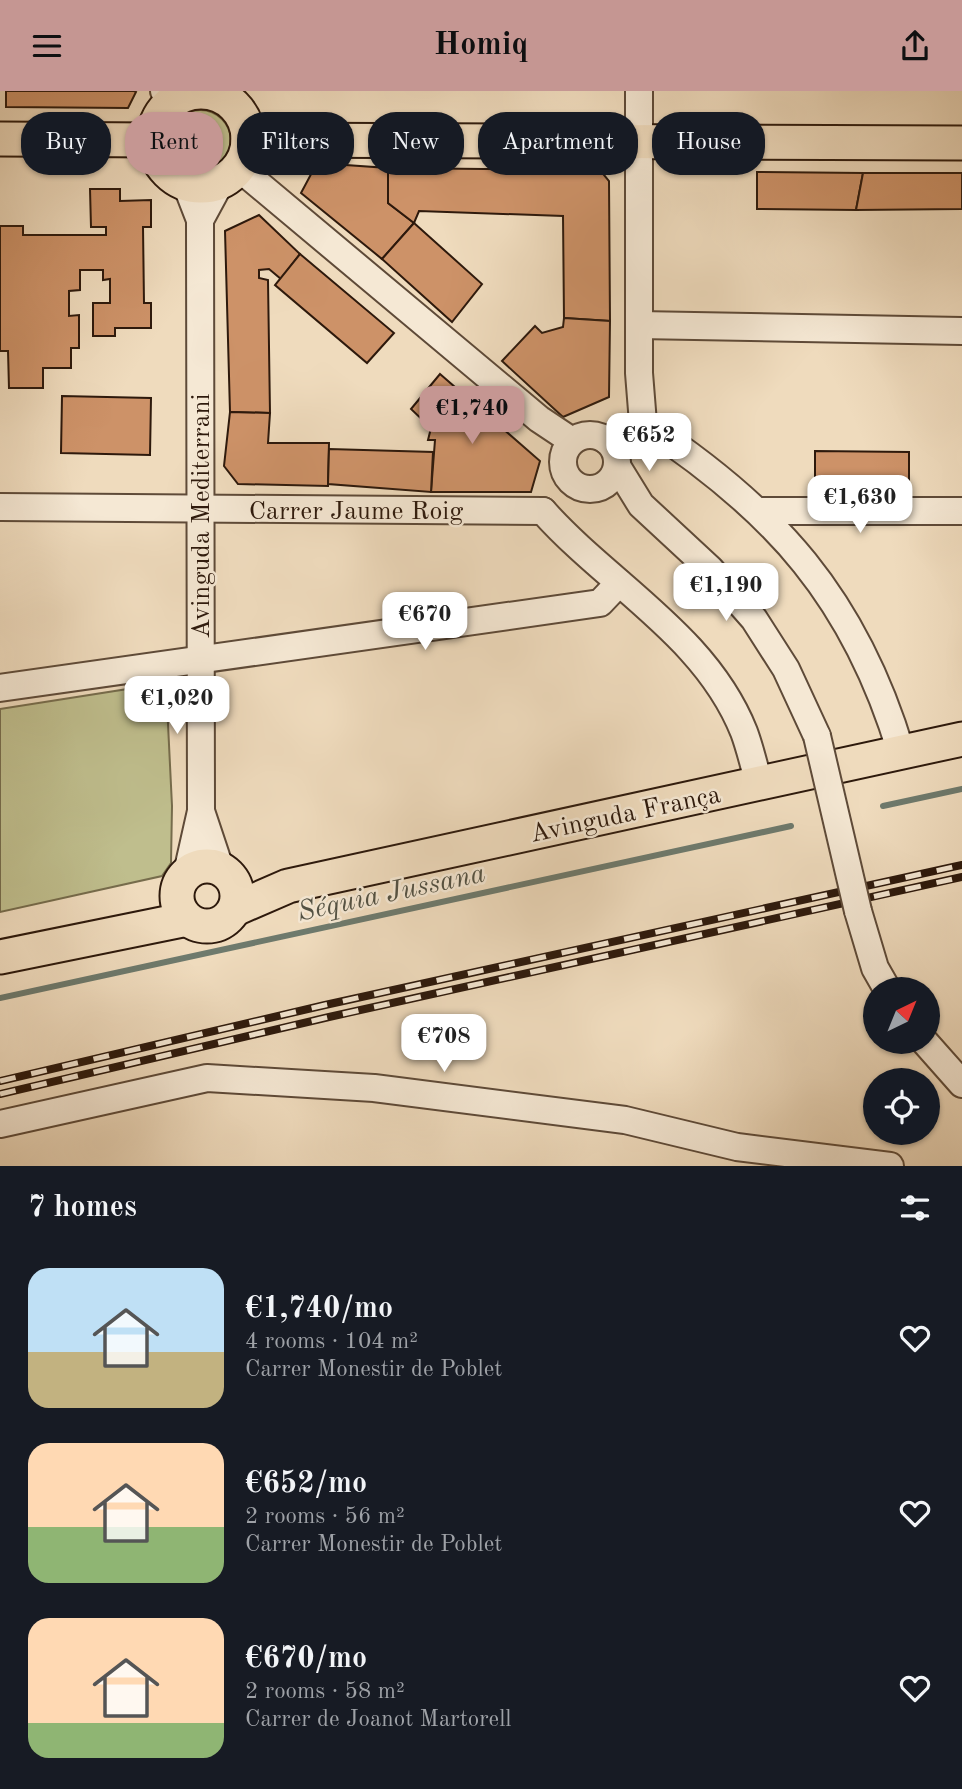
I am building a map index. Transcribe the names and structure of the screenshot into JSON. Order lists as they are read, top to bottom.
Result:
{
  "streets": {
    "main road": ["Avinguda França"],
    "street": ["Carrer Jaume Roig", "Avinguda Mediterrani"]
  },
  "crossings": [
    ["Carrer Jaume Roig", "Avinguda Mediterrani"],
    ["Avinguda Mediterrani", "Avinguda França"]
  ],
  "water": ["Séquia Jussana"],
  "north": "top right",
  "page": {
    "header": "Homiq",
    "chip": [
      "Buy",
      "Rent",
      "Filters",
      "New",
      "Apartment",
      "House"
    ],
    "price": [
      "€1,740",
      "€652",
      "€1,630",
      "€1,190",
      "€670",
      "€1,020",
      "€708"
    ],
    "heading": "7 homes",
    "list": [
      {
        "name": "€1,740/mo",
        "note": "4 rooms · 104 m² · Carrer Monestir de Poblet"
      },
      {
        "name": "€652/mo",
        "note": "2 rooms · 56 m² · Carrer Monestir de Poblet"
      },
      {
        "name": "€670/mo",
        "note": "2 rooms · 58 m² · Carrer de Joanot Martorell"
      }
    ]
  }
}
